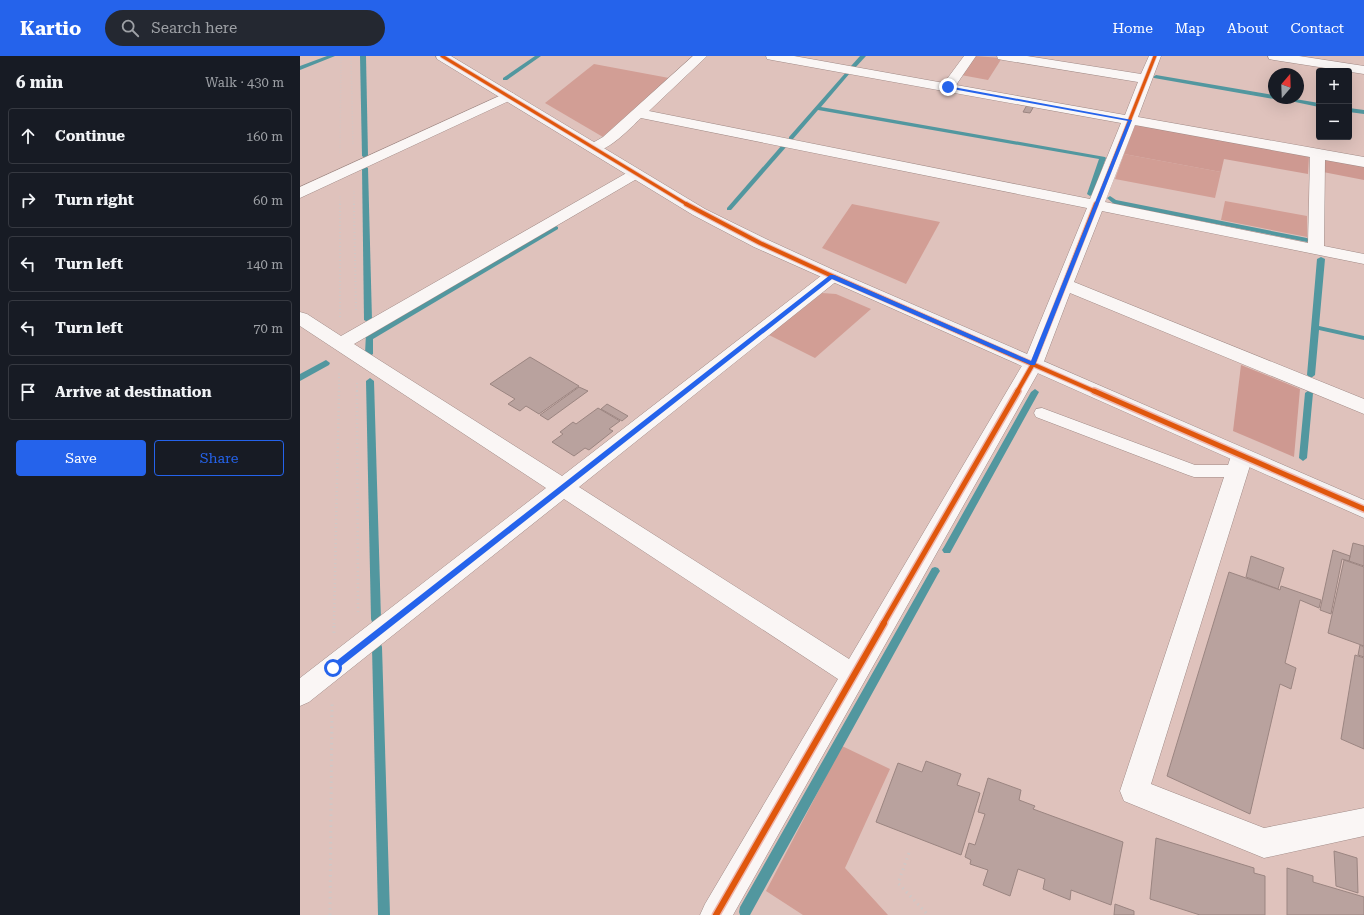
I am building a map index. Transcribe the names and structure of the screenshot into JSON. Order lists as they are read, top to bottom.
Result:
{
  "north": "top",
  "page": {
    "header": "Kartio",
    "search": "Search here",
    "nav": [
      "Home",
      "Map",
      "About",
      "Contact"
    ],
    "heading": ["6 min", "Walk · 430 m"],
    "map_buttons": ["+", "−"],
    "list": [
      ["Continue", "160 m"],
      ["Turn right", "60 m"],
      ["Turn left", "140 m"],
      ["Turn left", "70 m"],
      "Arrive at destination"
    ],
    "buttons": ["Save", "Share"]
  }
}
